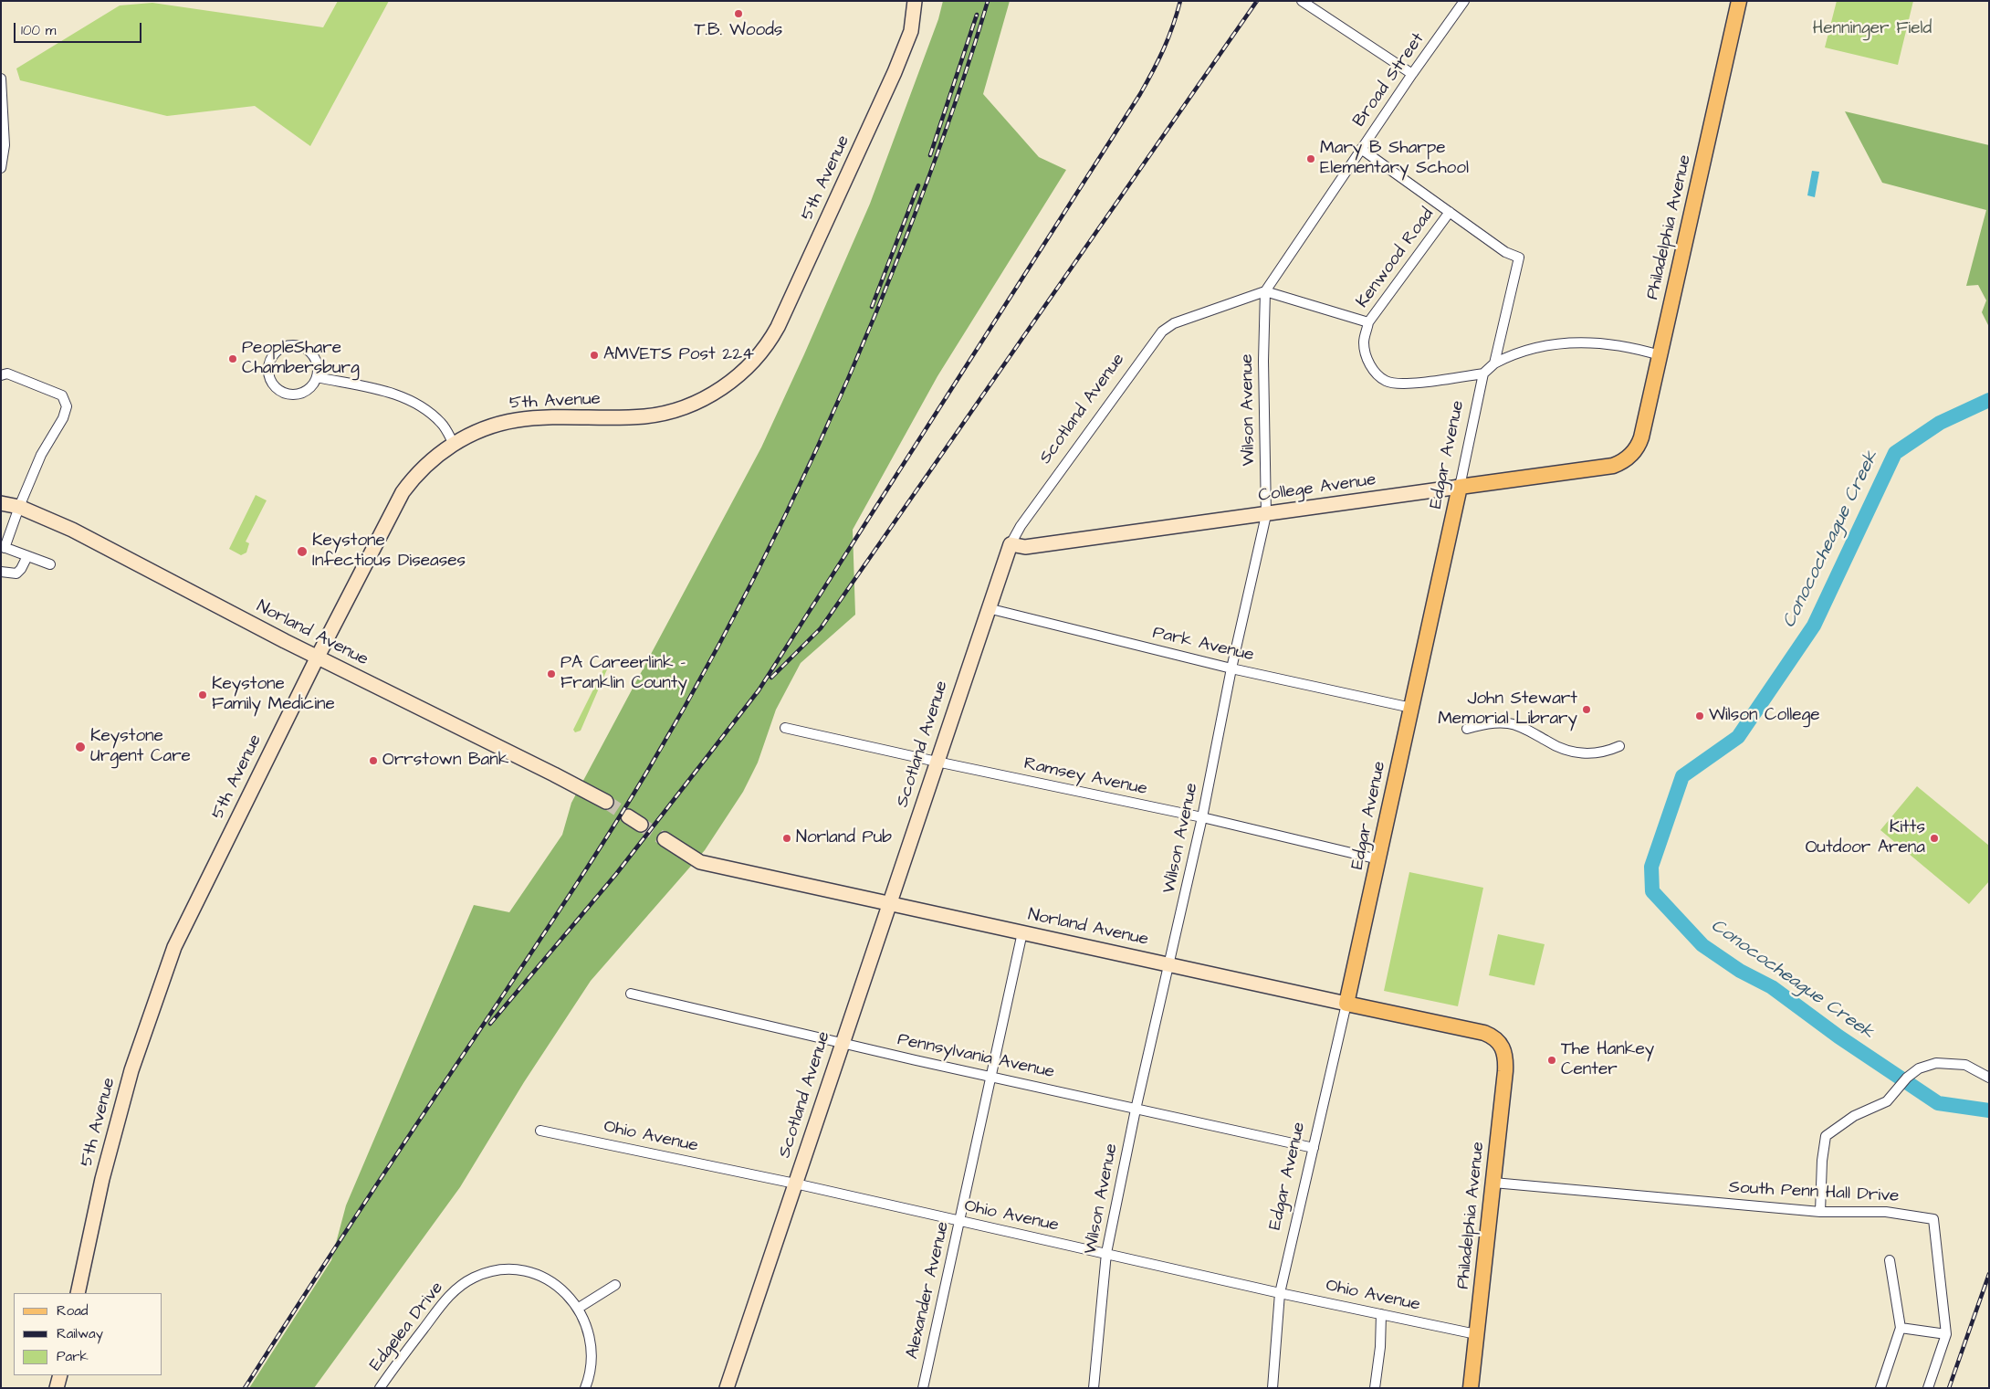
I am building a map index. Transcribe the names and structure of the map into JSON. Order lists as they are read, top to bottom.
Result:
{
  "streets": {
    "main road": [
      "Philadelphia Avenue",
      "Edgar Avenue",
      "College Avenue",
      "Norland Avenue"
    ],
    "street": [
      "Broad Street",
      "5th Avenue",
      "Kenwood Road",
      "Scotland Avenue",
      "Wilson Avenue",
      "Park Avenue",
      "Ramsey Avenue",
      "Pennsylvania Avenue",
      "Ohio Avenue",
      "South Penn Hall Drive",
      "Alexander Avenue",
      "Edgelea Drive"
    ]
  },
  "crossings": [
    ["Broad Street", "Scotland Avenue"],
    ["Broad Street", "Wilson Avenue"],
    ["5th Avenue", "Norland Avenue"],
    ["Philadelphia Avenue", "College Avenue"],
    ["Philadelphia Avenue", "Norland Avenue"],
    ["Philadelphia Avenue", "Ohio Avenue"],
    ["Philadelphia Avenue", "South Penn Hall Drive"],
    ["Kenwood Road", "Edgar Avenue"],
    ["Scotland Avenue", "Wilson Avenue"],
    ["Scotland Avenue", "College Avenue"],
    ["Scotland Avenue", "Norland Avenue"],
    ["Scotland Avenue", "Park Avenue"],
    ["Scotland Avenue", "Ramsey Avenue"],
    ["Scotland Avenue", "Pennsylvania Avenue"],
    ["Scotland Avenue", "Ohio Avenue"],
    ["Wilson Avenue", "College Avenue"],
    ["Wilson Avenue", "Norland Avenue"],
    ["Wilson Avenue", "Park Avenue"],
    ["Wilson Avenue", "Ramsey Avenue"],
    ["Wilson Avenue", "Pennsylvania Avenue"],
    ["Wilson Avenue", "Ohio Avenue"],
    ["Edgar Avenue", "College Avenue"],
    ["Edgar Avenue", "Norland Avenue"],
    ["Edgar Avenue", "Park Avenue"],
    ["Edgar Avenue", "Ramsey Avenue"],
    ["Edgar Avenue", "Pennsylvania Avenue"],
    ["Edgar Avenue", "Ohio Avenue"],
    ["Norland Avenue", "Alexander Avenue"],
    ["Pennsylvania Avenue", "Alexander Avenue"],
    ["Ohio Avenue", "Alexander Avenue"]
  ],
  "water": ["Conococheague Creek"],
  "parks": ["Henninger Field"],
  "places": [
    "T.B. Woods",
    "Mary B Sharpe Elementary School",
    "AMVETS Post 224",
    "PeopleShare Chambersburg",
    "Keystone Infectious Diseases",
    "PA Careerlink - Franklin County",
    "Keystone Family Medicine",
    "John Stewart Memorial Library",
    "Wilson College",
    "Keystone Urgent Care",
    "Orrstown Bank",
    "Norland Pub",
    "Kitts Outdoor Arena",
    "The Hankey Center"
  ],
  "legend": ["Road", "Railway", "Park"],
  "scale_bar": "100 m"
}
